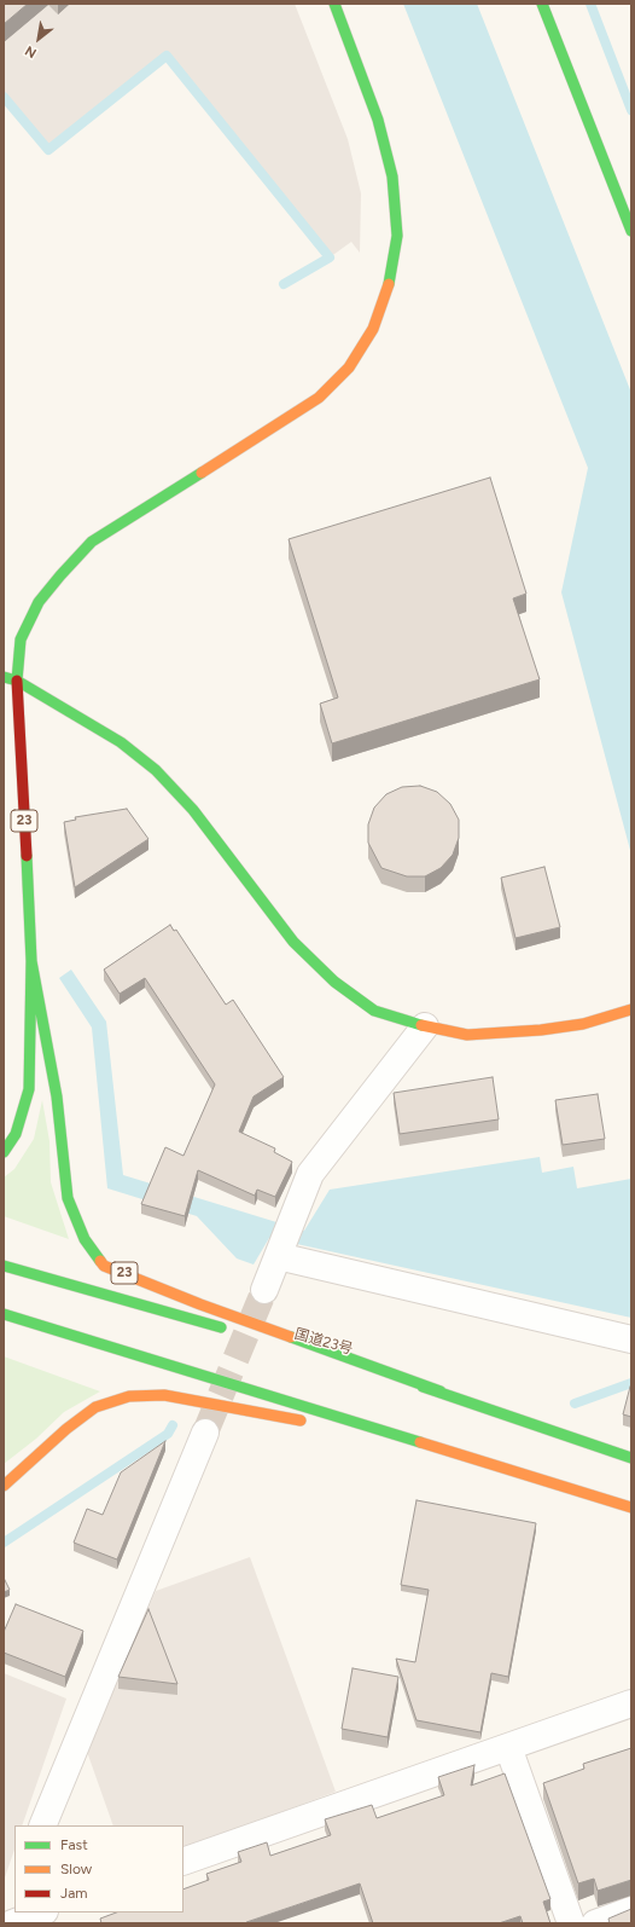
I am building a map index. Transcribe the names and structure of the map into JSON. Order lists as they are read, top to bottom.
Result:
{
  "streets": {
    "main road": ["23", "国道23号"]
  },
  "crossings": [
    ["23", "国道23号"]
  ],
  "legend": ["Fast", "Slow", "Jam"],
  "north": "bottom left"
}
